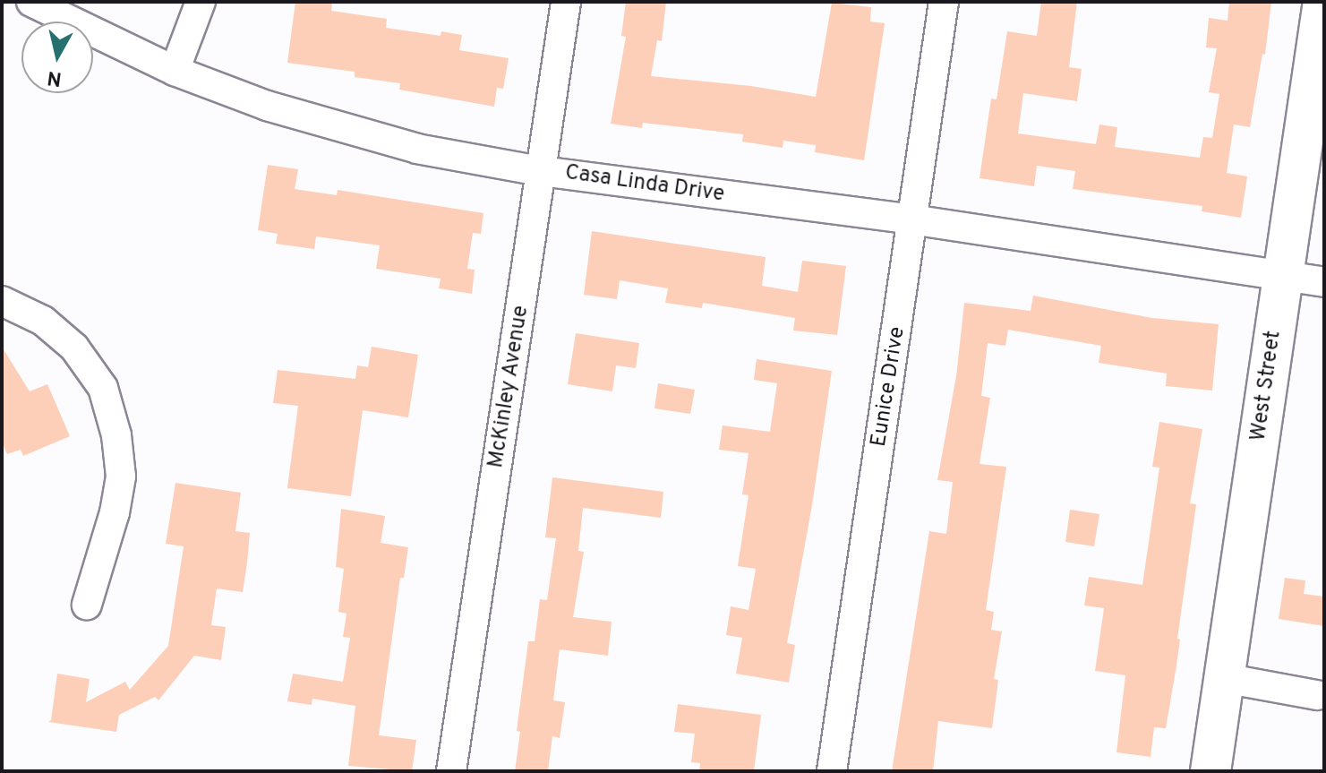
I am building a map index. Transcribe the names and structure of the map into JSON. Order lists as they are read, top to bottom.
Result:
{
  "streets": {
    "main road": ["West Street"],
    "street": ["Casa Linda Drive", "McKinley Avenue", "Eunice Drive"]
  },
  "crossings": [
    ["Casa Linda Drive", "West Street"],
    ["Casa Linda Drive", "McKinley Avenue"],
    ["Casa Linda Drive", "Eunice Drive"]
  ],
  "north": "bottom"
}
